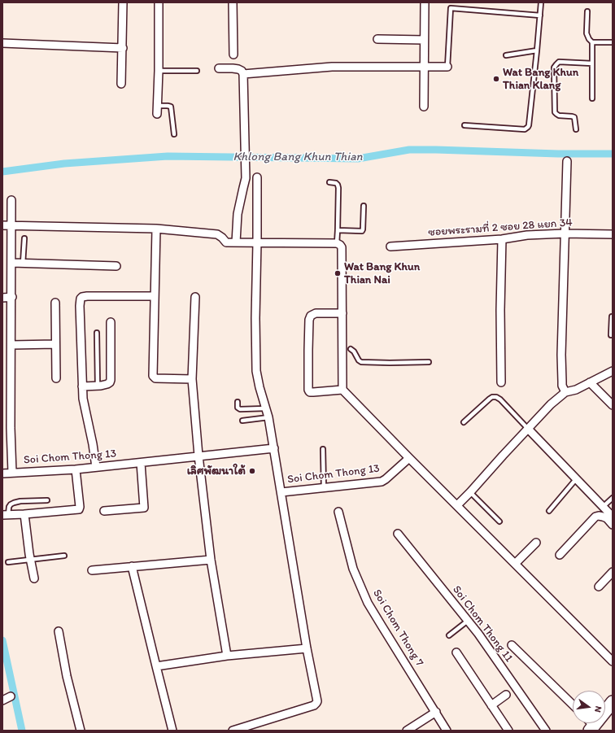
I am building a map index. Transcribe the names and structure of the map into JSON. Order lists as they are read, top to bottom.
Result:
{
  "streets": {
    "street": [
      "ซอยพระรามที่ 2 ซอย 28 แยก 34",
      "Soi Chom Thong 13",
      "Soi Chom Thong 11",
      "Soi Chom Thong 7"
    ]
  },
  "water": ["Khlong Bang Khun Thian"],
  "places": ["Wat Bang Khun Thian Klang", "Wat Bang Khun Thian Nai", "เลิศพัฒนาใต้"],
  "north": "right"
}
